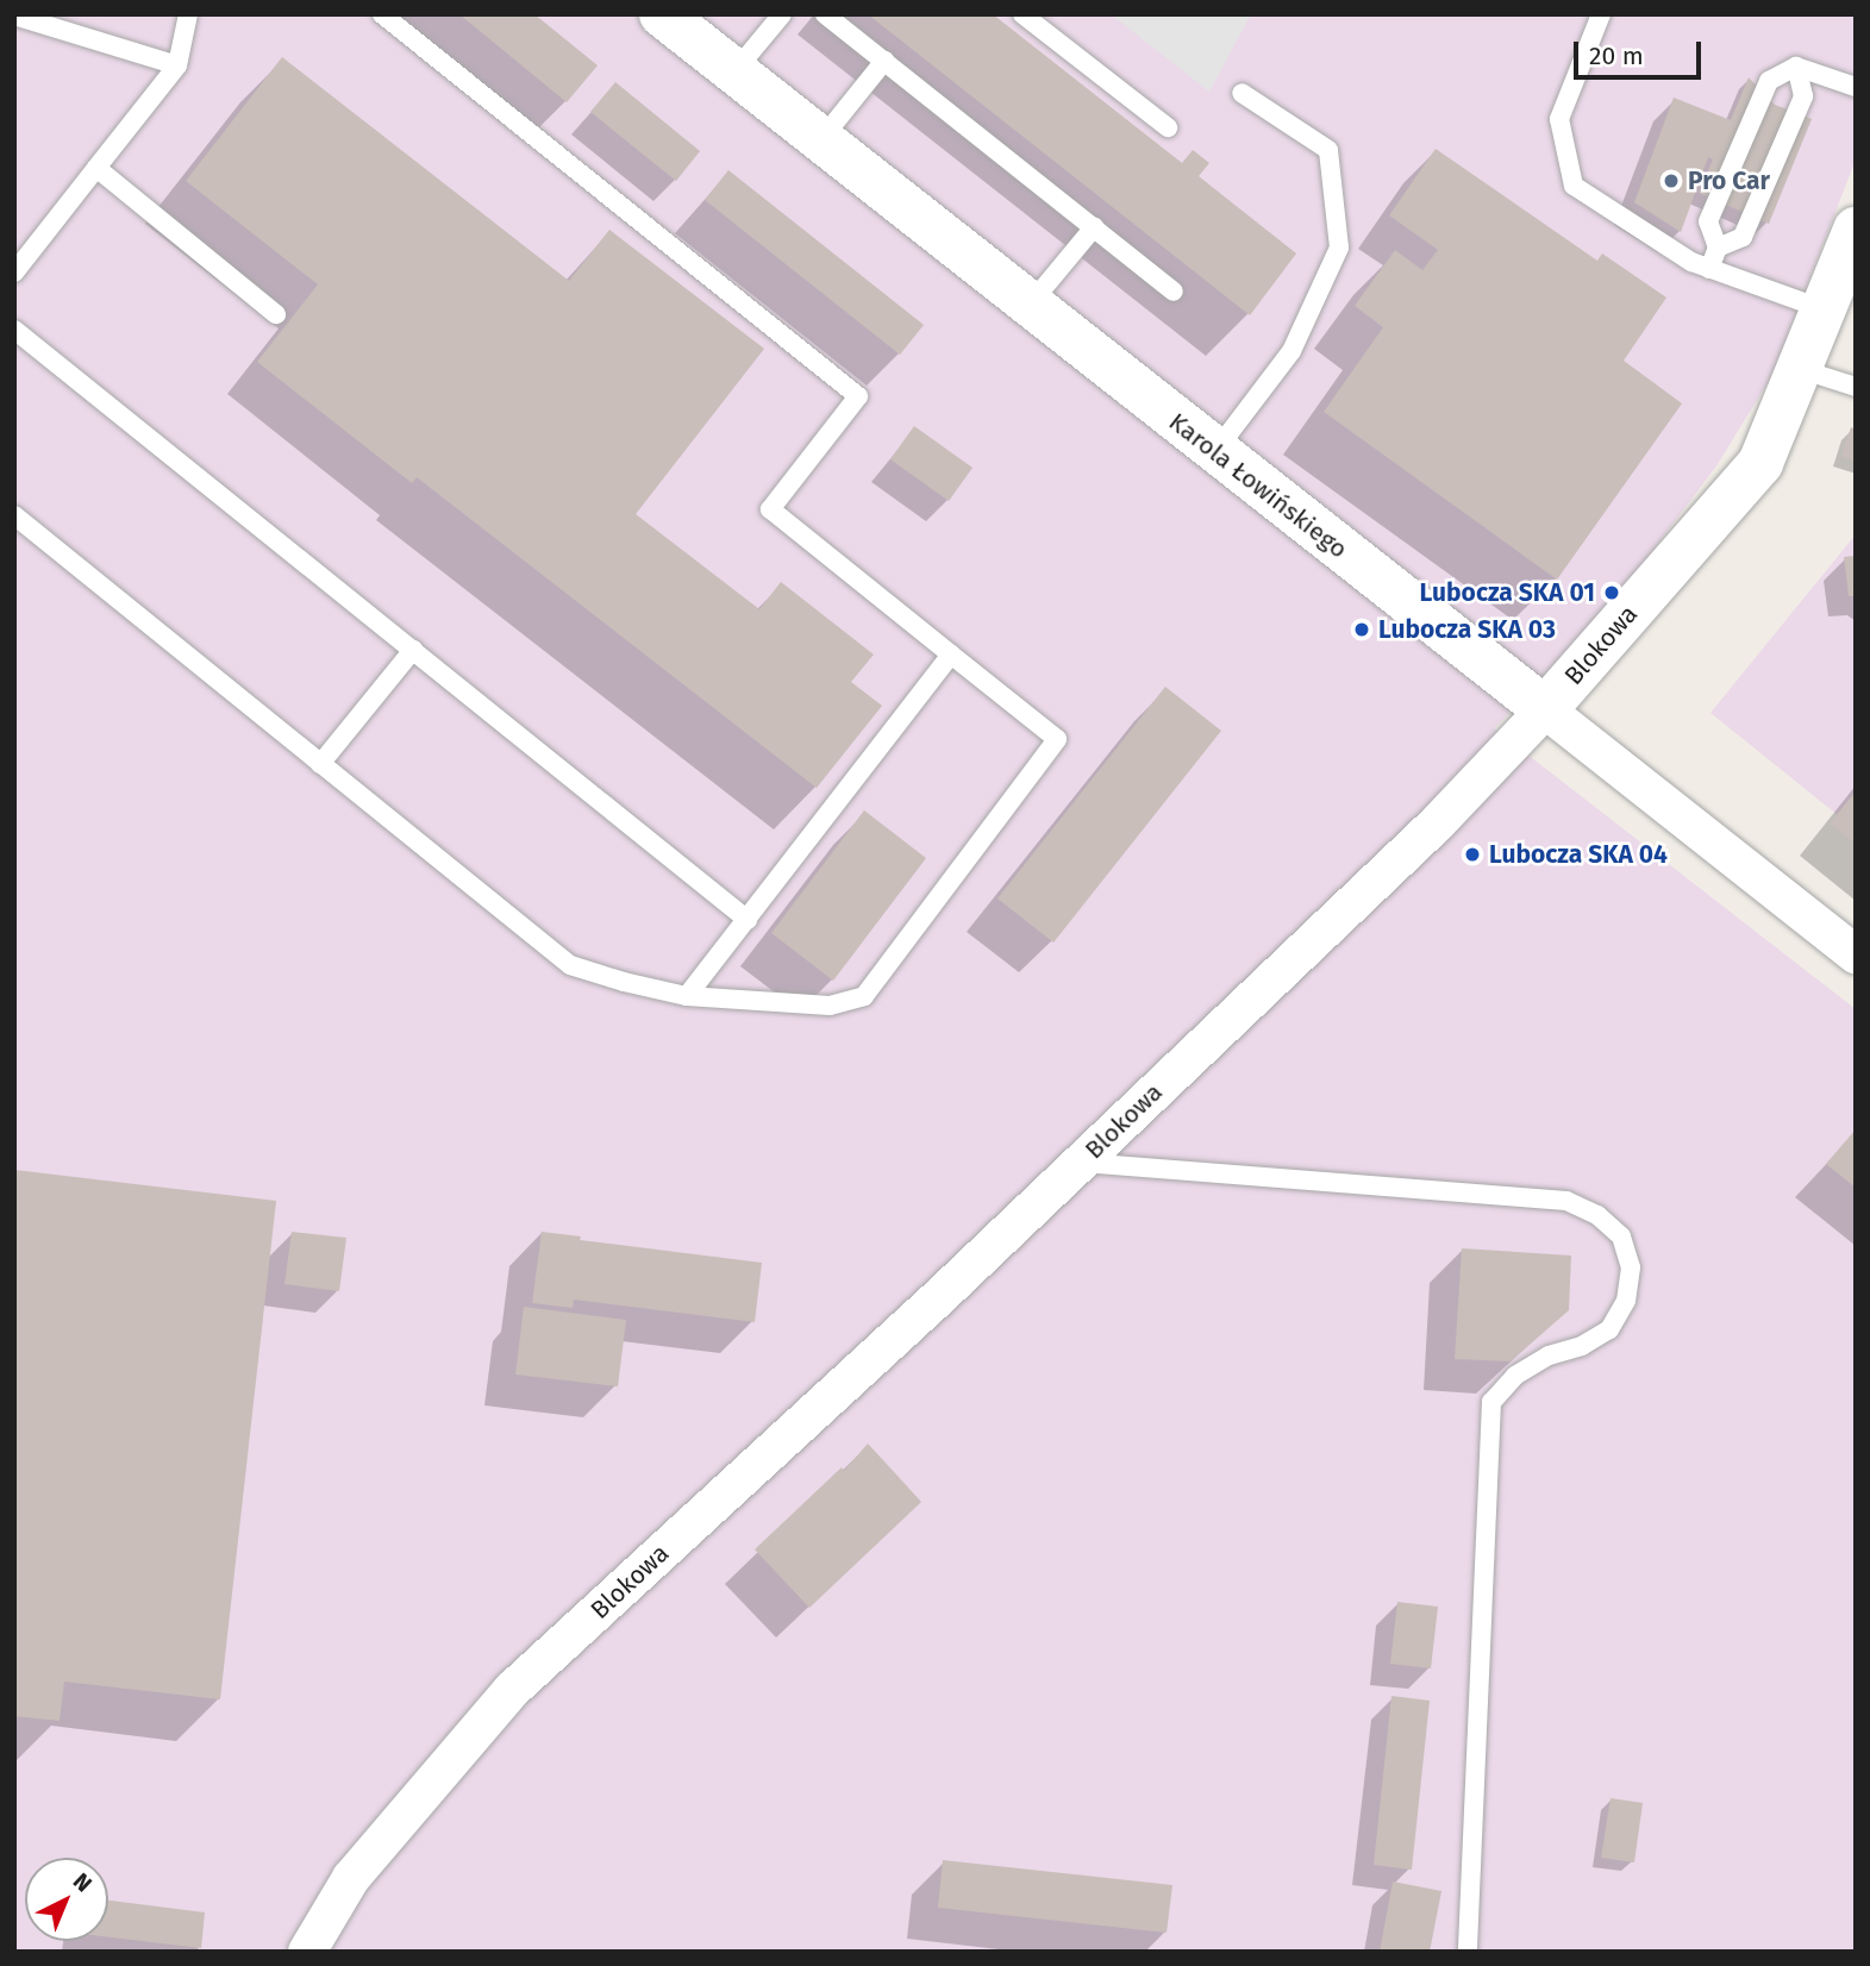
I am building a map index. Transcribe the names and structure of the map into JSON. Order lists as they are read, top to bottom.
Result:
{
  "streets": {
    "street": ["Karola Łowińskiego", "Blokowa"]
  },
  "crossings": [
    ["Karola Łowińskiego", "Blokowa"]
  ],
  "places": [
    "Pro Car",
    "Lubocza SKA 01",
    "Lubocza SKA 03",
    "Lubocza SKA 04"
  ],
  "scale_bar": "20 m",
  "north": "top right"
}
